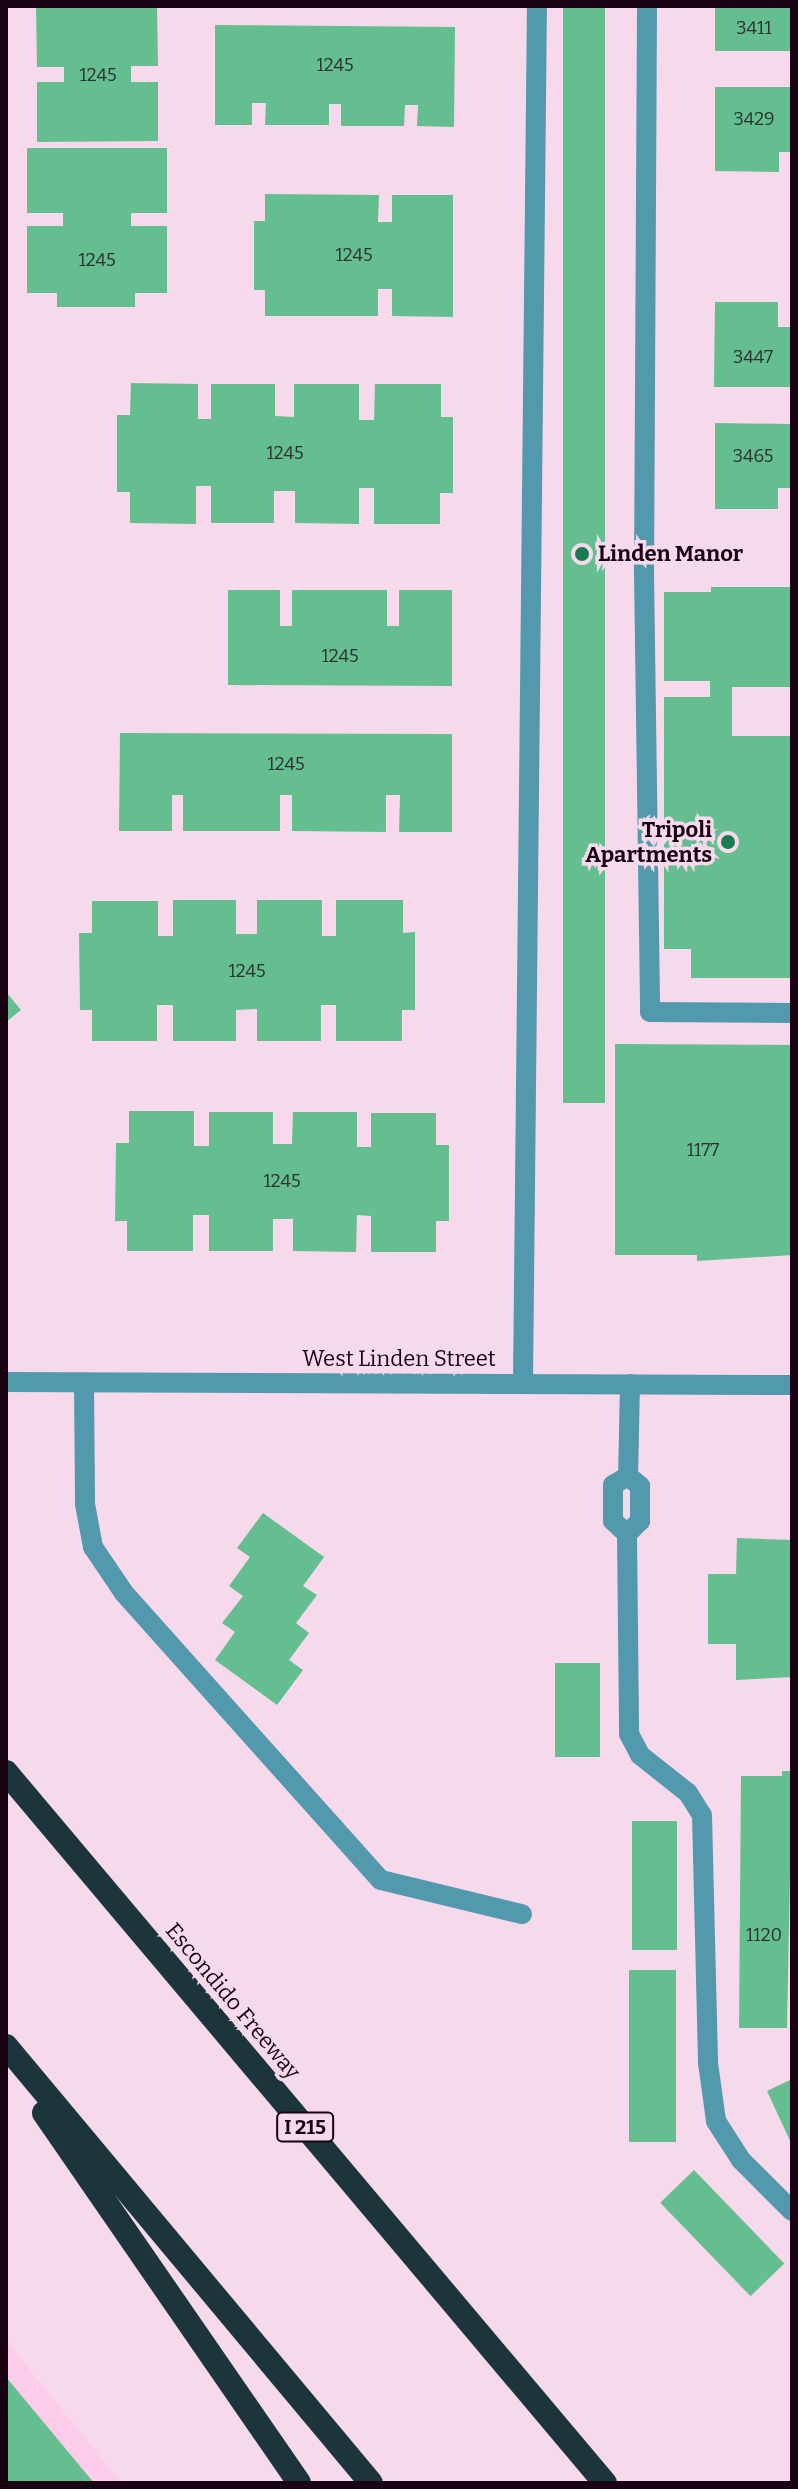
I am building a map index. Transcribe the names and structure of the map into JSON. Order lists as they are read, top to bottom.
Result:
{
  "streets": {
    "highway": ["Escondido Freeway", "I 215"],
    "street": ["West Linden Street"]
  },
  "places": ["Linden Manor", "Tripoli Apartments"],
  "house_numbers": [
    "3411",
    "1245",
    "1245",
    "3429",
    "1245",
    "1245",
    "3447",
    "1245",
    "3465",
    "1245",
    "1245",
    "1245",
    "1177",
    "1245",
    "1120"
  ]
}
